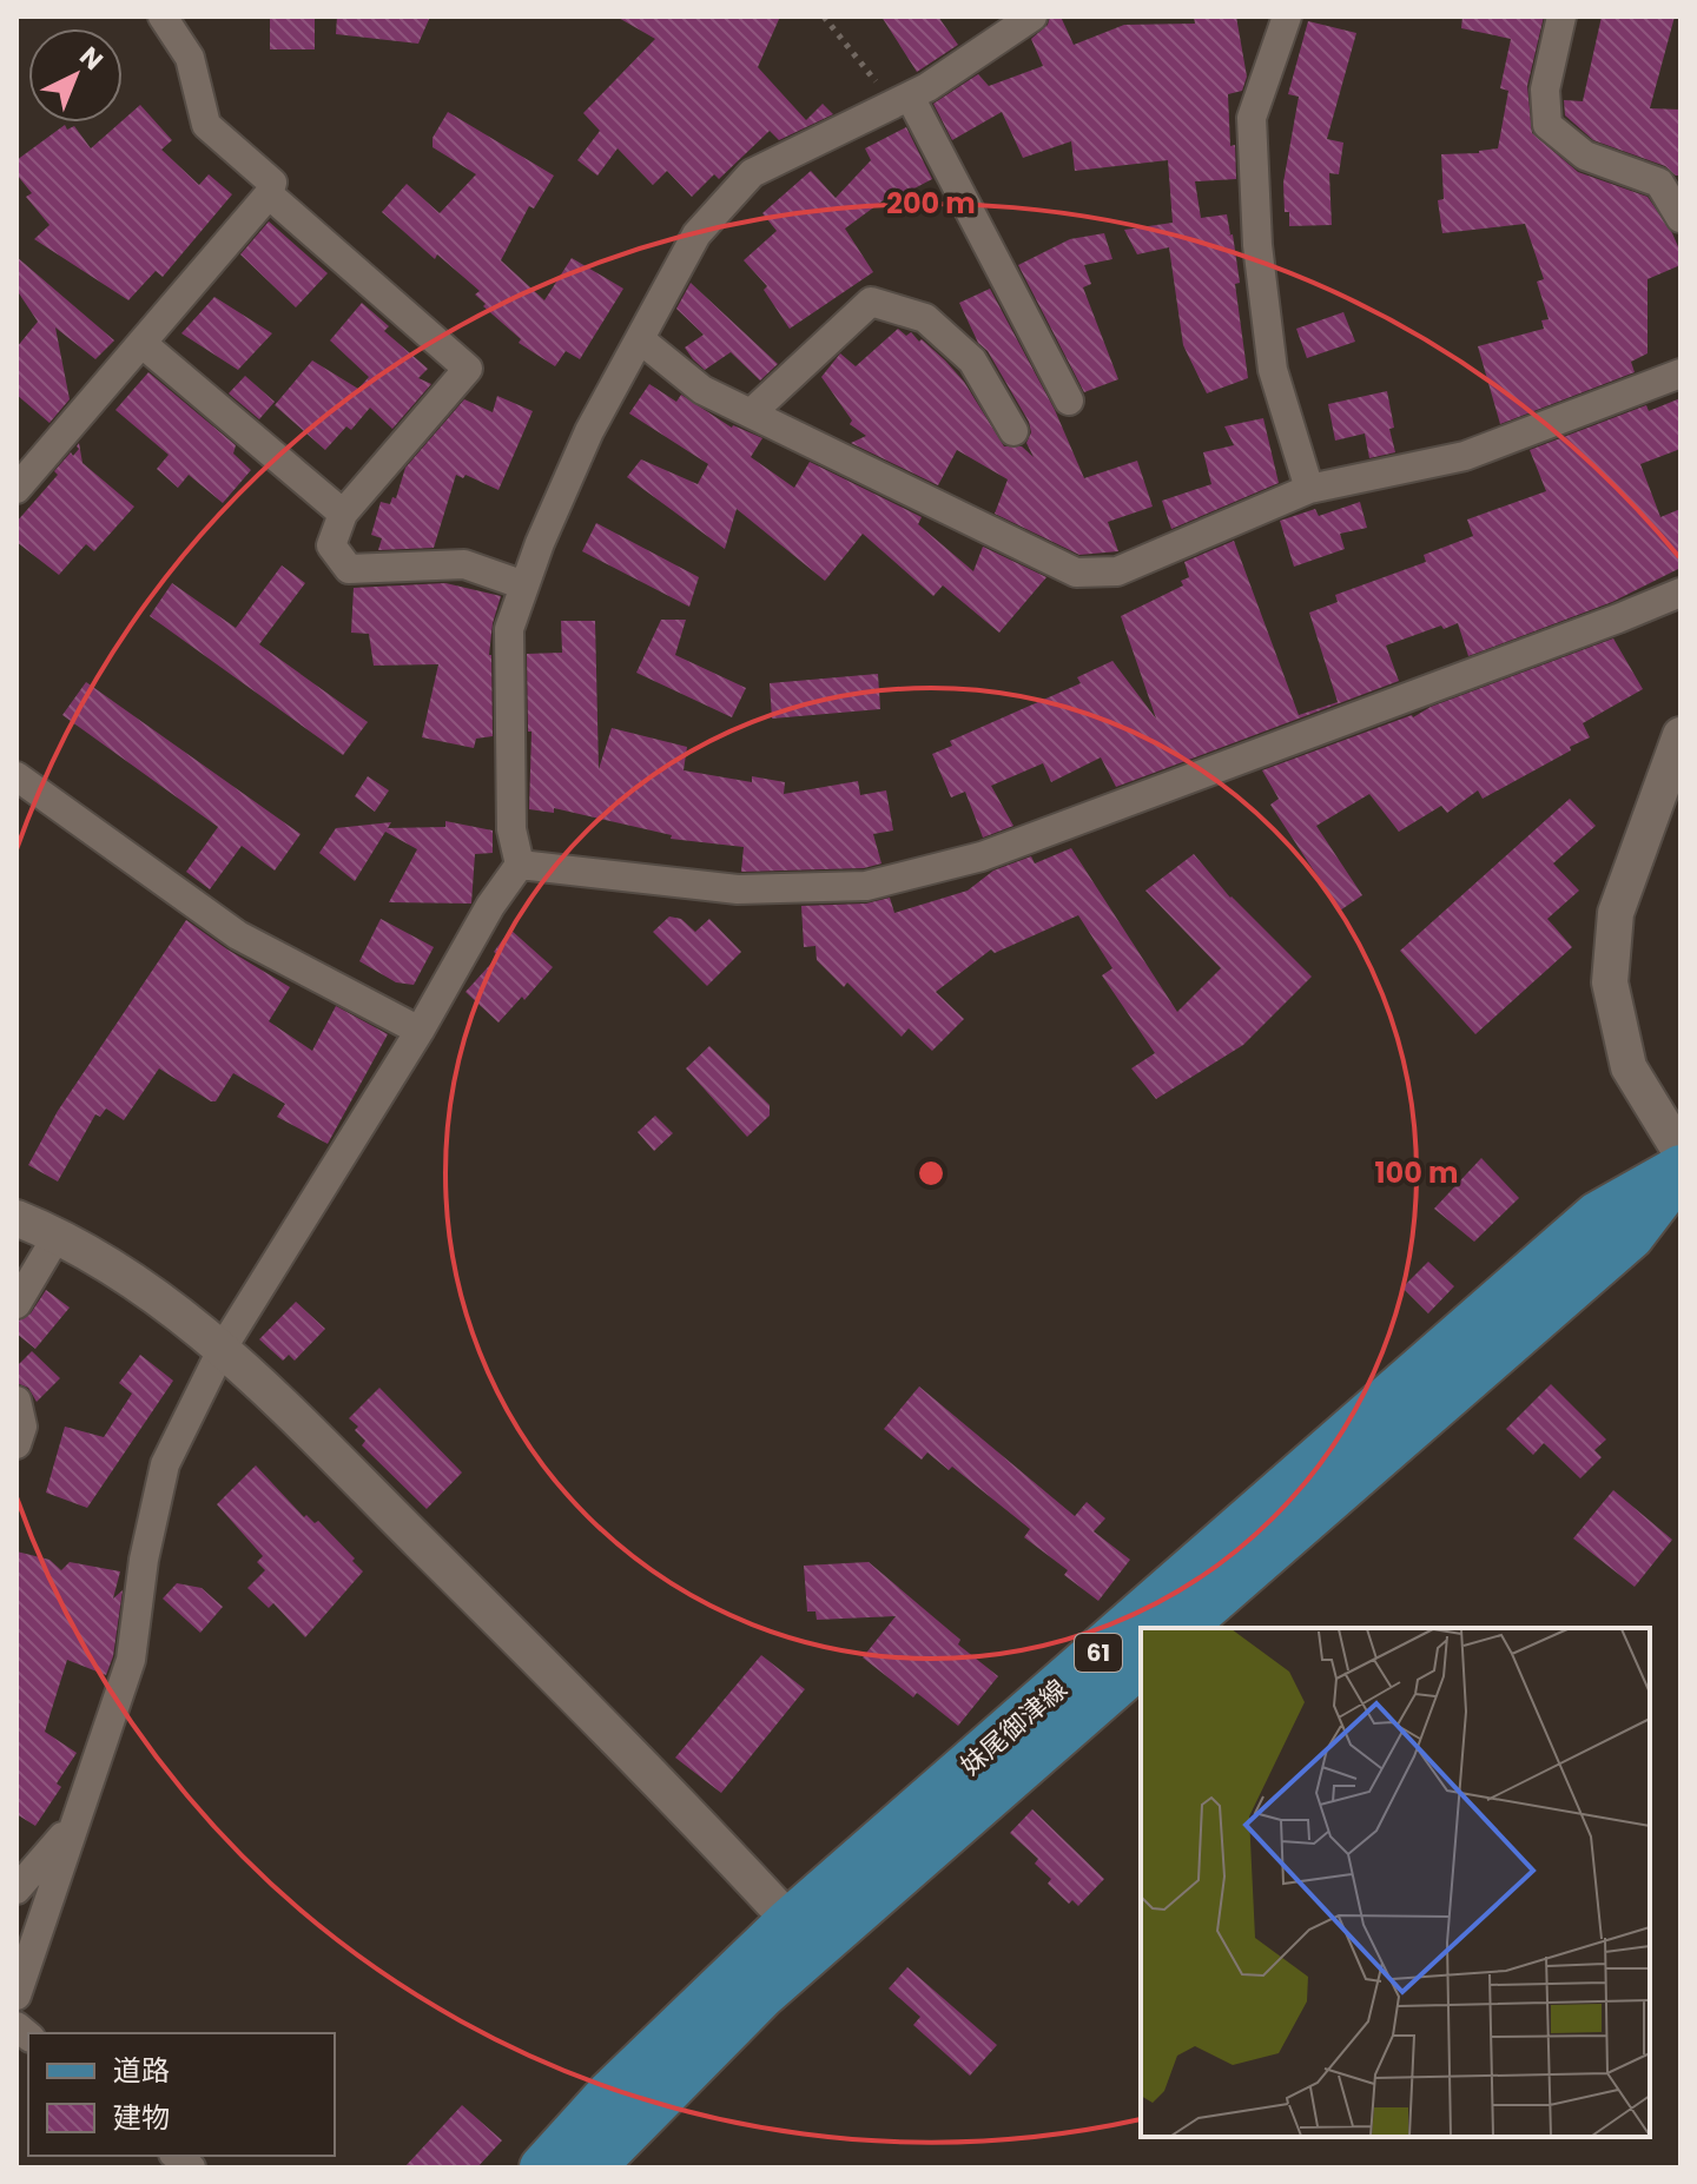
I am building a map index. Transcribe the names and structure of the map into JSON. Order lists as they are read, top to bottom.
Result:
{
  "streets": {
    "main road": ["61", "妹尾御津線"]
  },
  "legend": ["道路", "建物"],
  "north": "top right",
  "rings": ["200 m", "100 m"]
}
